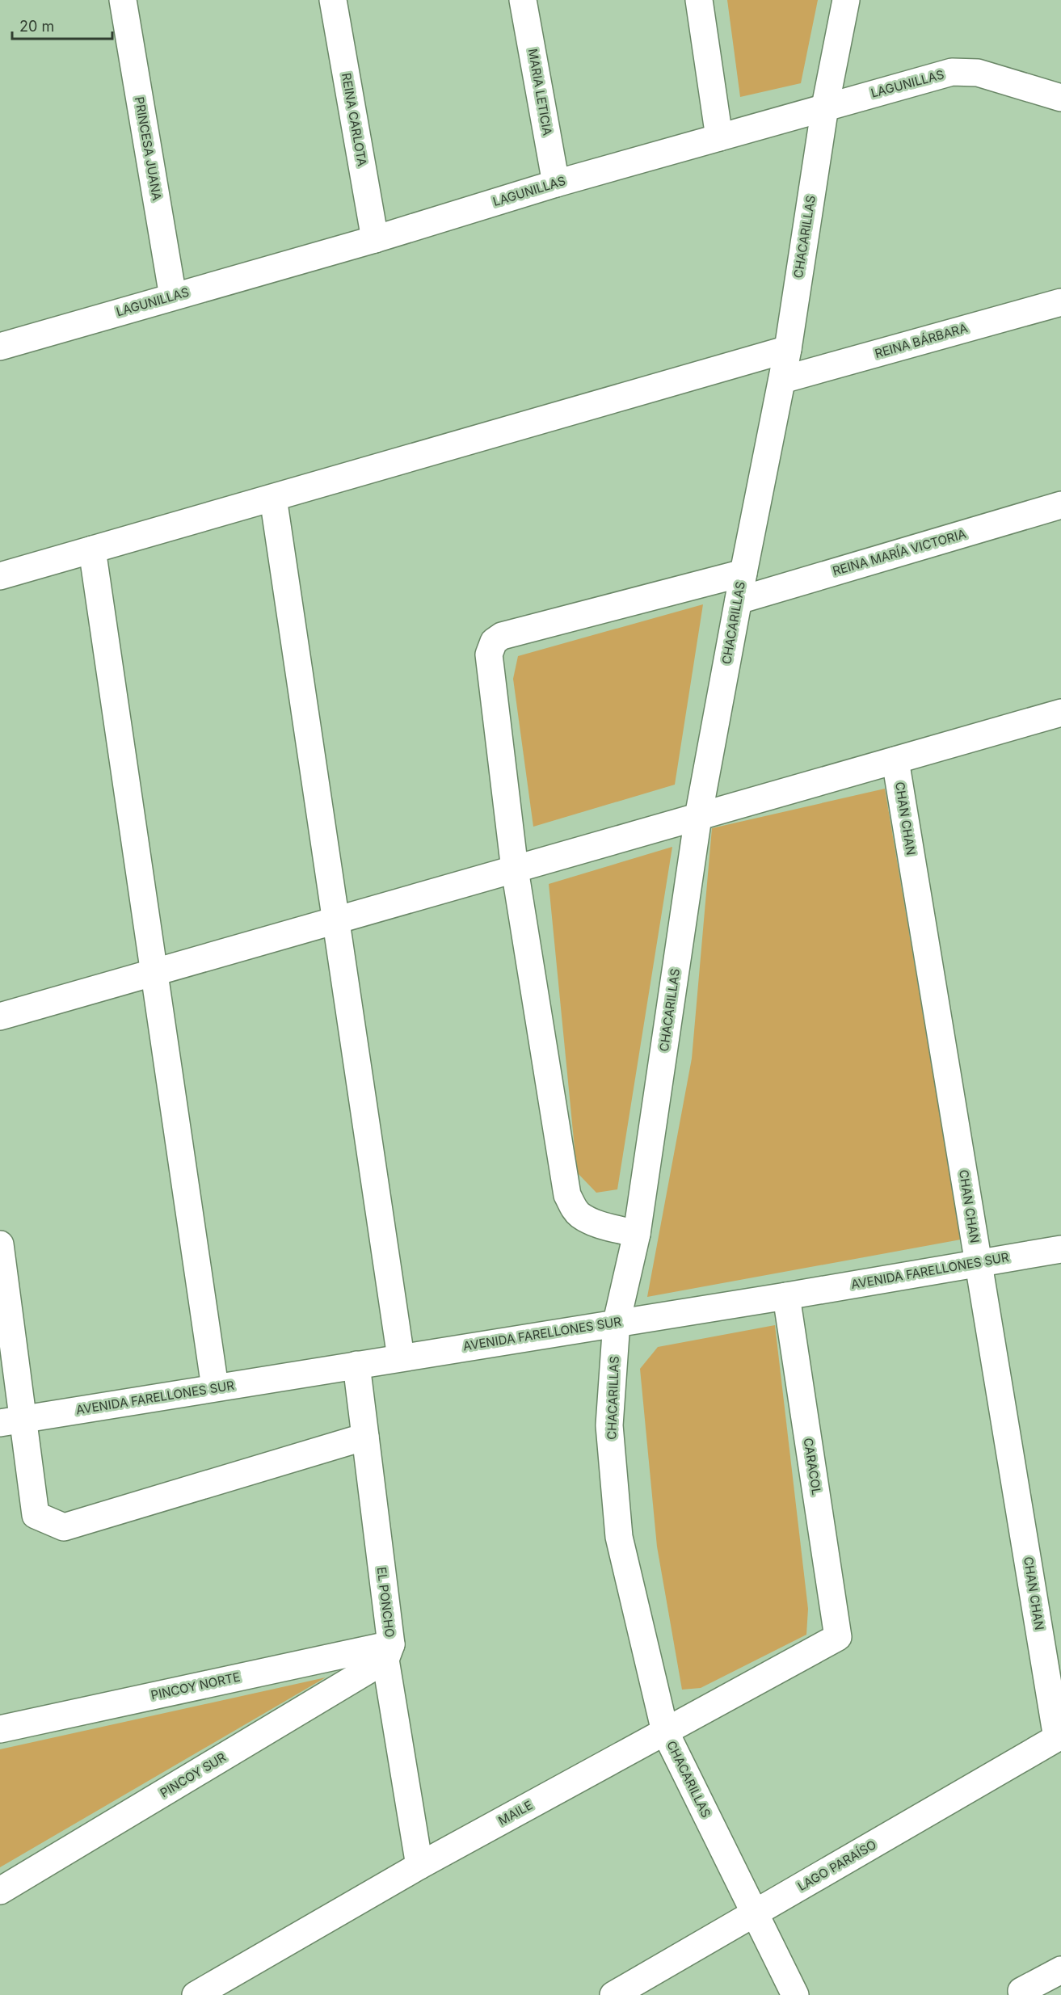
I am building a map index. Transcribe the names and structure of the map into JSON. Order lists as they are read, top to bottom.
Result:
{
  "streets": {
    "street": [
      "LAGUNILLAS",
      "MARIA LETICIA",
      "REINA CARLOTA",
      "PRINCESA JUANA",
      "CHACARILLAS",
      "REINA BÁRBARA",
      "REINA MARÍA VICTORIA",
      "CHAN CHAN",
      "AVENIDA FARELLONES SUR",
      "CARACOL",
      "EL PONCHO",
      "PINCOY NORTE",
      "PINCOY SUR",
      "MAILE",
      "LAGO PARAÍSO"
    ]
  },
  "crossings": [
    ["LAGUNILLAS", "MARIA LETICIA"],
    ["LAGUNILLAS", "REINA CARLOTA"],
    ["LAGUNILLAS", "PRINCESA JUANA"],
    ["LAGUNILLAS", "CHACARILLAS"],
    ["CHACARILLAS", "REINA BÁRBARA"],
    ["CHACARILLAS", "REINA MARÍA VICTORIA"],
    ["CHACARILLAS", "AVENIDA FARELLONES SUR"],
    ["CHACARILLAS", "MAILE"],
    ["CHACARILLAS", "LAGO PARAÍSO"],
    ["CHAN CHAN", "AVENIDA FARELLONES SUR"],
    ["CHAN CHAN", "LAGO PARAÍSO"],
    ["AVENIDA FARELLONES SUR", "CARACOL"],
    ["AVENIDA FARELLONES SUR", "EL PONCHO"],
    ["CARACOL", "MAILE"],
    ["EL PONCHO", "PINCOY NORTE"],
    ["EL PONCHO", "PINCOY SUR"],
    ["EL PONCHO", "MAILE"],
    ["PINCOY NORTE", "PINCOY SUR"]
  ],
  "scale_bar": "20 m"
}
